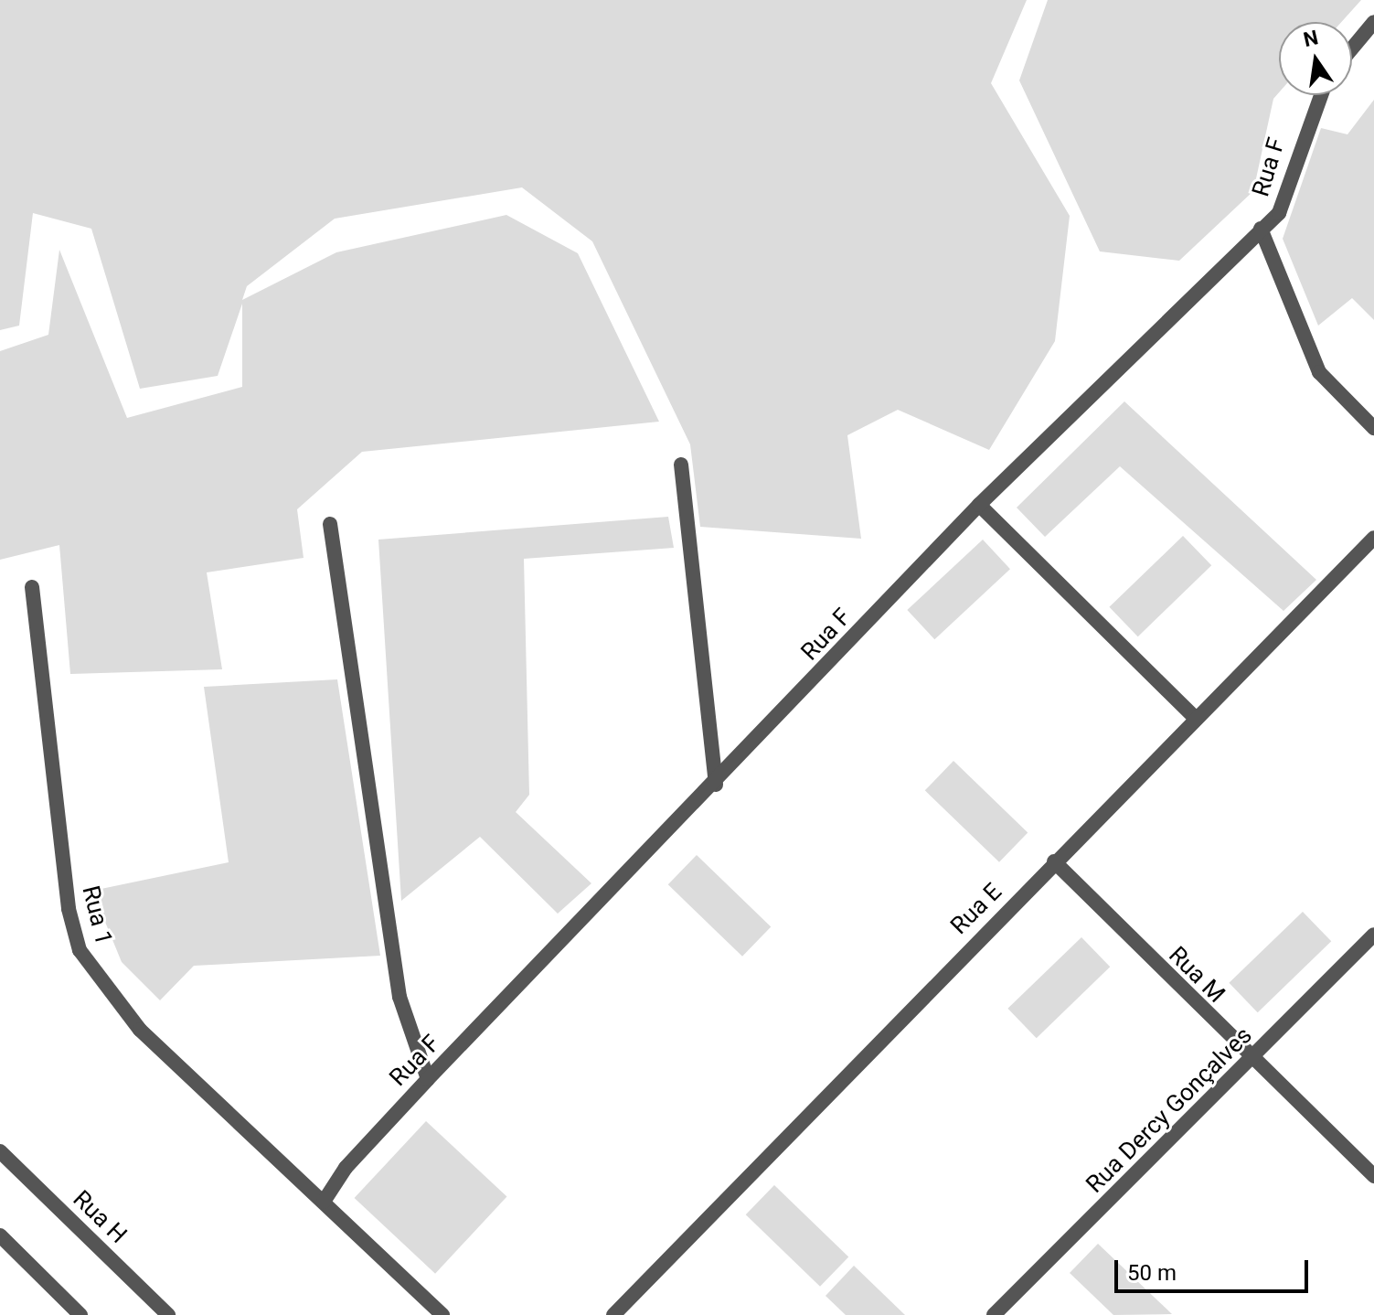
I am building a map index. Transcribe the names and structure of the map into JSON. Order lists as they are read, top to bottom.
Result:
{
  "streets": {
    "street": [
      "Rua F",
      "Rua E",
      "Rua 1",
      "Rua M",
      "Rua Dercy Gonçalves",
      "Rua H"
    ]
  },
  "crossings": [
    ["Rua F", "Rua 1"],
    ["Rua E", "Rua M"],
    ["Rua M", "Rua Dercy Gonçalves"]
  ],
  "scale_bar": "50 m",
  "north": "top"
}
